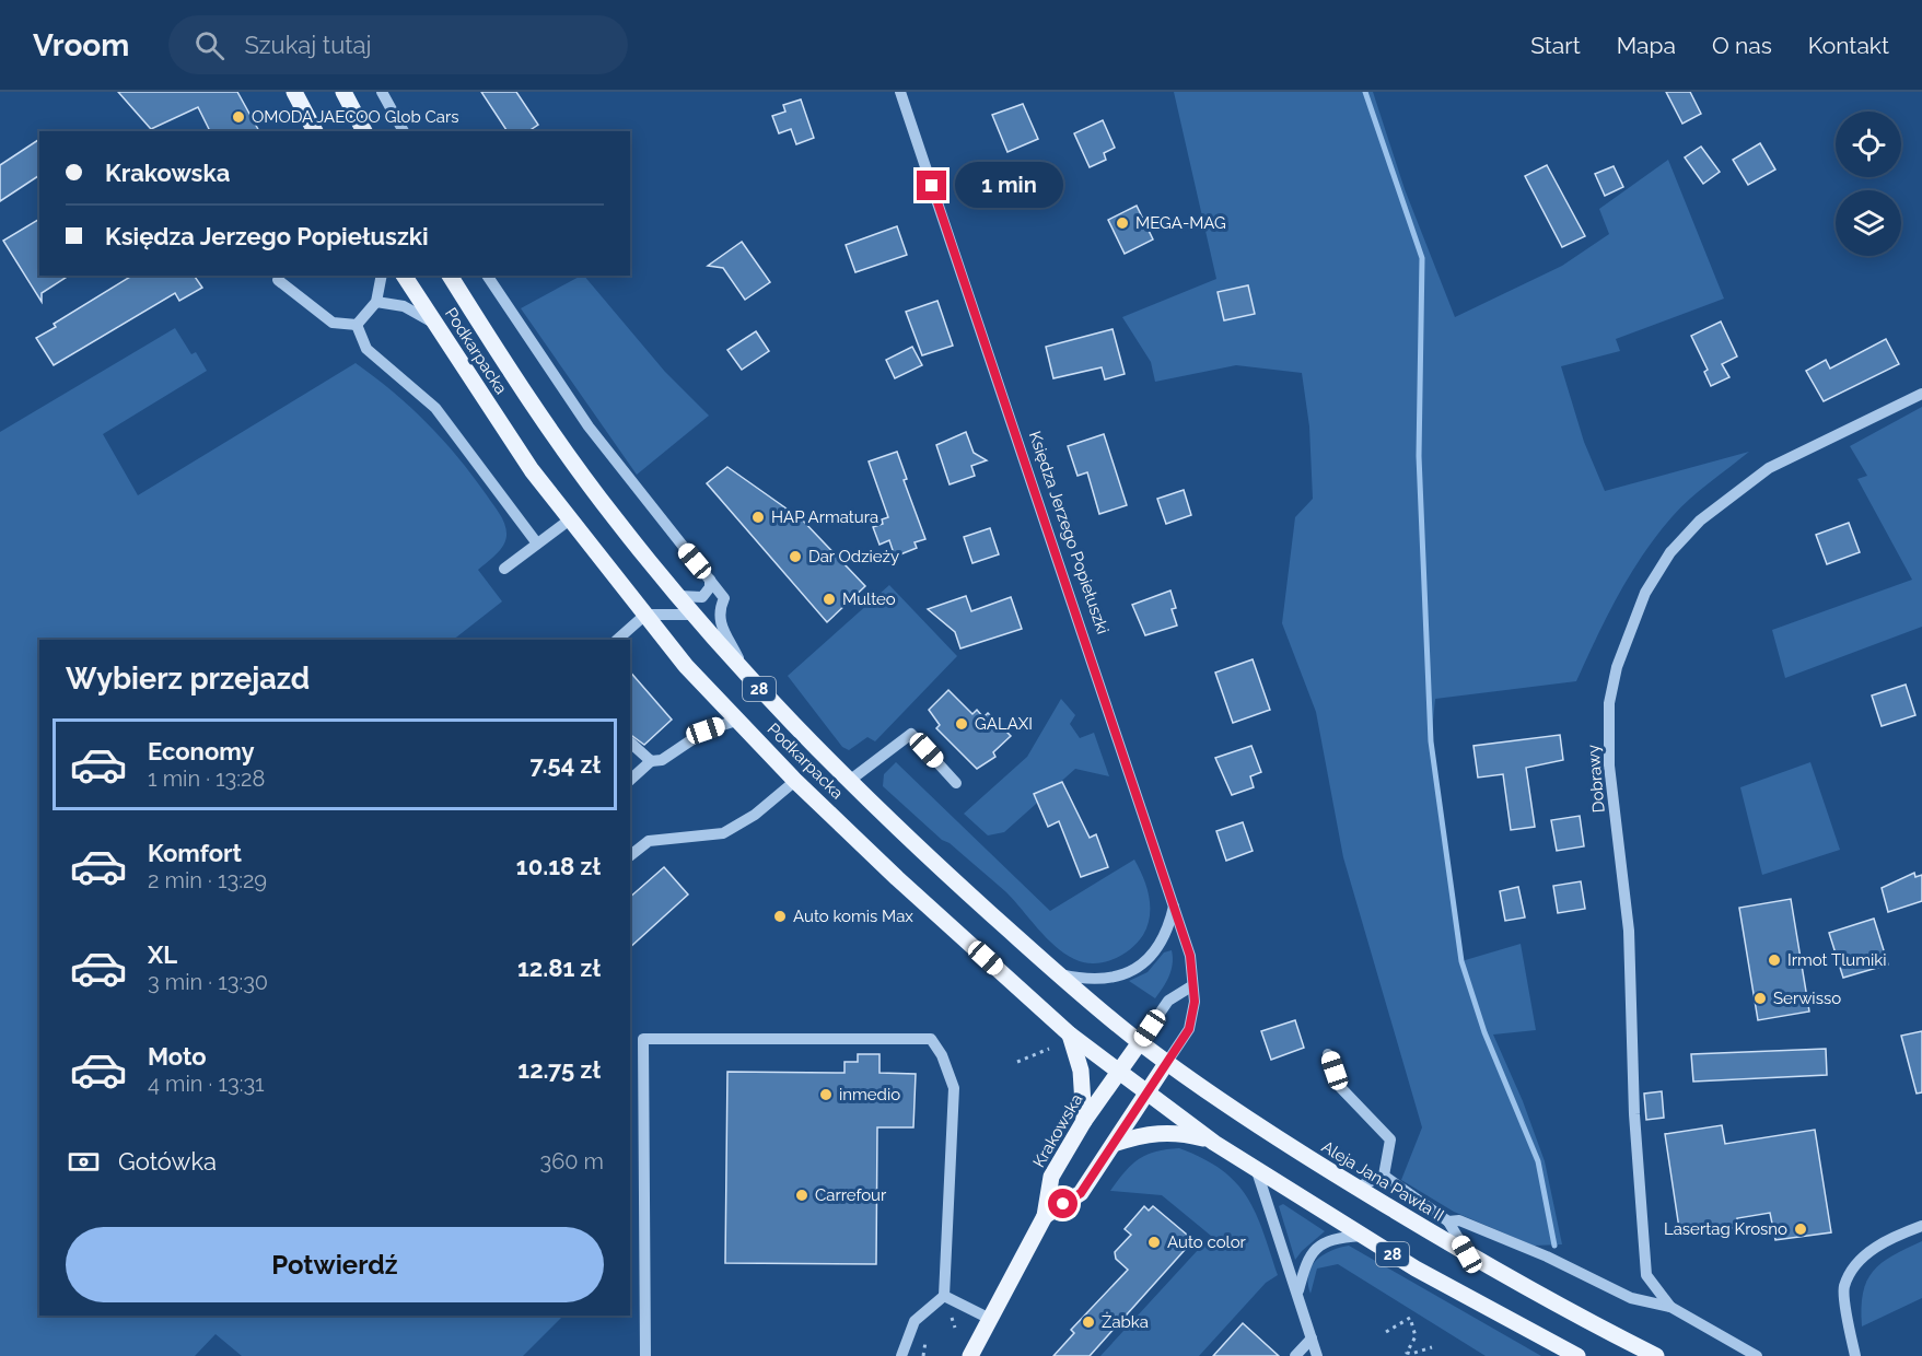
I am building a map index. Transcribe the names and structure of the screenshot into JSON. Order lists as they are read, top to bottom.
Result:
{
  "streets": {
    "main road": [
      "Podkarpacka",
      "Księdza Jerzego Popiełuszki",
      "28",
      "Krakowska",
      "Aleja Jana Pawła II"
    ],
    "street": ["Dobrawy"]
  },
  "crossings": [
    ["Podkarpacka", "Księdza Jerzego Popiełuszki"],
    ["Podkarpacka", "28"],
    ["Podkarpacka", "Krakowska"],
    ["Księdza Jerzego Popiełuszki", "28"],
    ["Księdza Jerzego Popiełuszki", "Krakowska"],
    ["Księdza Jerzego Popiełuszki", "Aleja Jana Pawła II"],
    ["28", "Krakowska"],
    ["28", "Aleja Jana Pawła II"]
  ],
  "places": [
    "OMODA JAECOO Glob Cars",
    "MEGA-MAG",
    "HAP Armatura",
    "Dar Odzieży",
    "Multeo",
    "GALAXI",
    "Auto komis Max",
    "Irmot Tlumiki",
    "Serwisso",
    "inmedio",
    "Carrefour",
    "Lasertag Krosno",
    "Auto color",
    "Żabka"
  ],
  "page": {
    "header": "Vroom",
    "search": "Szukaj tutaj",
    "nav": [
      "Start",
      "Mapa",
      "O nas",
      "Kontakt"
    ],
    "banner": ["Krakowska", "Księdza Jerzego Popiełuszki"],
    "bubble": "1 min",
    "heading": "Wybierz przejazd",
    "list": [
      {
        "name": "Economy",
        "note": "1 min · 13:28",
        "value": "7.54 zł"
      },
      {
        "name": "Komfort",
        "note": "2 min · 13:29",
        "value": "10.18 zł"
      },
      {
        "name": "XL",
        "note": "3 min · 13:30",
        "value": "12.81 zł"
      },
      {
        "name": "Moto",
        "note": "4 min · 13:31",
        "value": "12.75 zł"
      }
    ],
    "pay": ["Gotówka", "360 m"],
    "buttons": "Potwierdź"
  }
}
